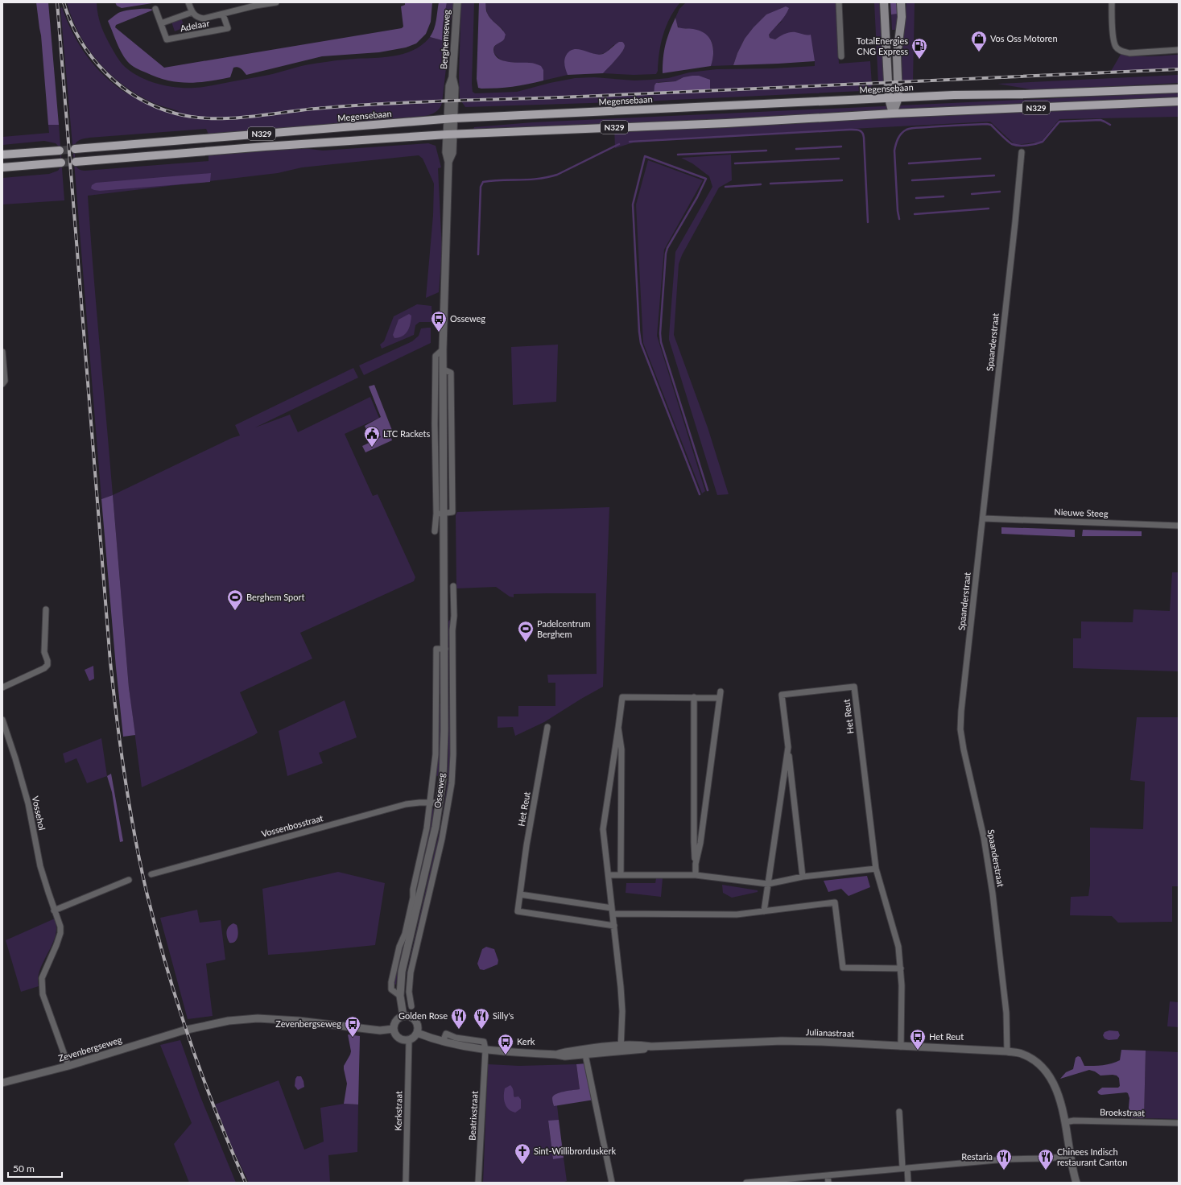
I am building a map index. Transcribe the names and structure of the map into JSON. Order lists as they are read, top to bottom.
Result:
{
  "streets": {
    "main road": ["Megensebaan", "N329"],
    "street": [
      "Adelaar",
      "Berghemseweg",
      "Spaanderstraat",
      "Nieuwe Steeg",
      "Het Reut",
      "Osseweg",
      "Vossehol",
      "Vossenbosstraat",
      "Julianastraat",
      "Zevenbergseweg",
      "Kerkstraat",
      "Broekstraat",
      "Beatrixstraat"
    ]
  },
  "crossings": [
    ["Berghemseweg", "Megensebaan"],
    ["Berghemseweg", "N329"],
    ["Berghemseweg", "Osseweg"],
    ["N329", "Osseweg"],
    ["Spaanderstraat", "Nieuwe Steeg"],
    ["Spaanderstraat", "Julianastraat"],
    ["Het Reut", "Julianastraat"],
    ["Osseweg", "Vossenbosstraat"],
    ["Osseweg", "Julianastraat"],
    ["Osseweg", "Zevenbergseweg"],
    ["Osseweg", "Kerkstraat"],
    ["Vossehol", "Zevenbergseweg"],
    ["Julianastraat", "Zevenbergseweg"],
    ["Julianastraat", "Kerkstraat"],
    ["Julianastraat", "Broekstraat"],
    ["Julianastraat", "Beatrixstraat"],
    ["Zevenbergseweg", "Kerkstraat"]
  ],
  "places": {
    "shop": ["Vos Oss Motoren"],
    "fuel station": ["TotalEnergies CNG Express"],
    "bus stop": [
      "Osseweg",
      "Zevenbergseweg",
      "Het Reut",
      "Kerk"
    ],
    "public building": ["LTC Rackets"],
    "sports": ["Berghem Sport", "Padelcentrum Berghem"],
    "restaurant": [
      "Golden Rose",
      "Silly's",
      "Restaria",
      "Chinees Indisch restaurant Canton"
    ],
    "church": ["Sint-Willibrorduskerk"]
  },
  "scale_bar": "50 m"
}
